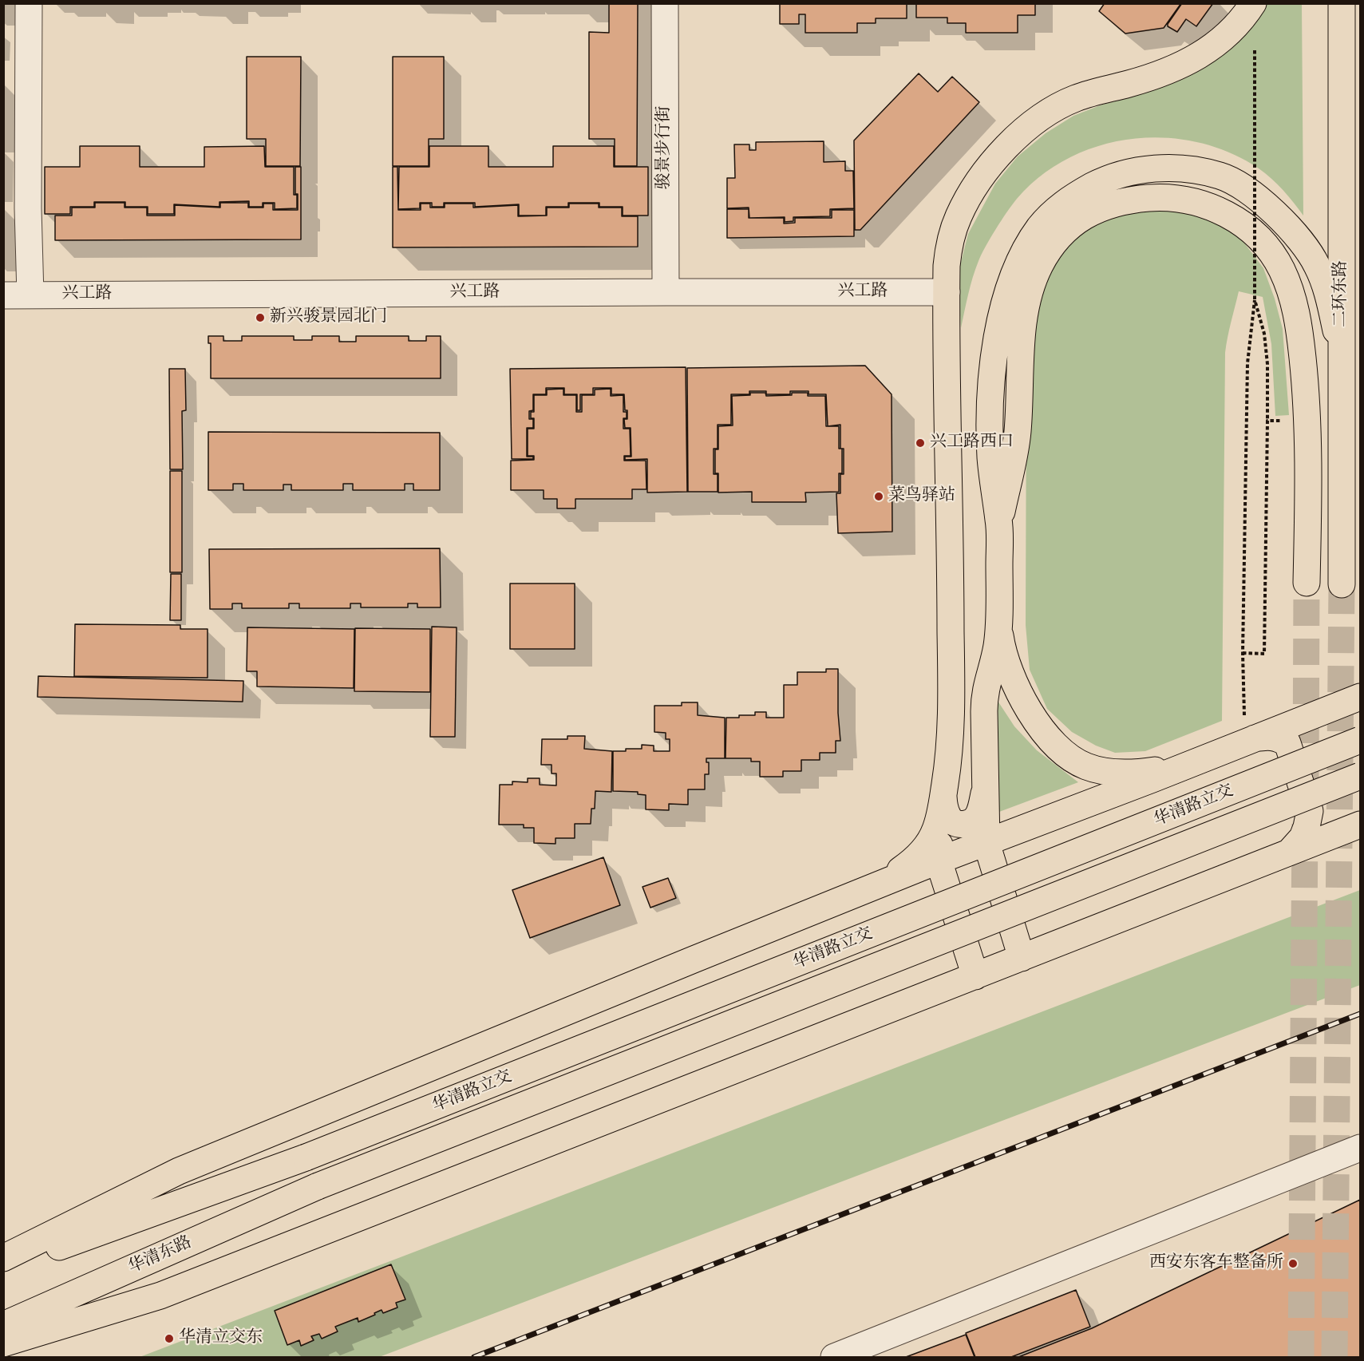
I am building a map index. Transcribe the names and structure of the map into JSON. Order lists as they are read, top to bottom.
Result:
{
  "streets": {
    "main road": ["二环东路", "华清路立交", "华清东路"],
    "street": ["骏景步行街", "兴工路"]
  },
  "crossings": [
    ["骏景步行街", "兴工路"],
    ["华清路立交", "华清东路"]
  ],
  "places": [
    "新兴骏景园北门",
    "兴工路西口",
    "菜鸟驿站",
    "西安东客车整备所",
    "华清立交东"
  ]
}
